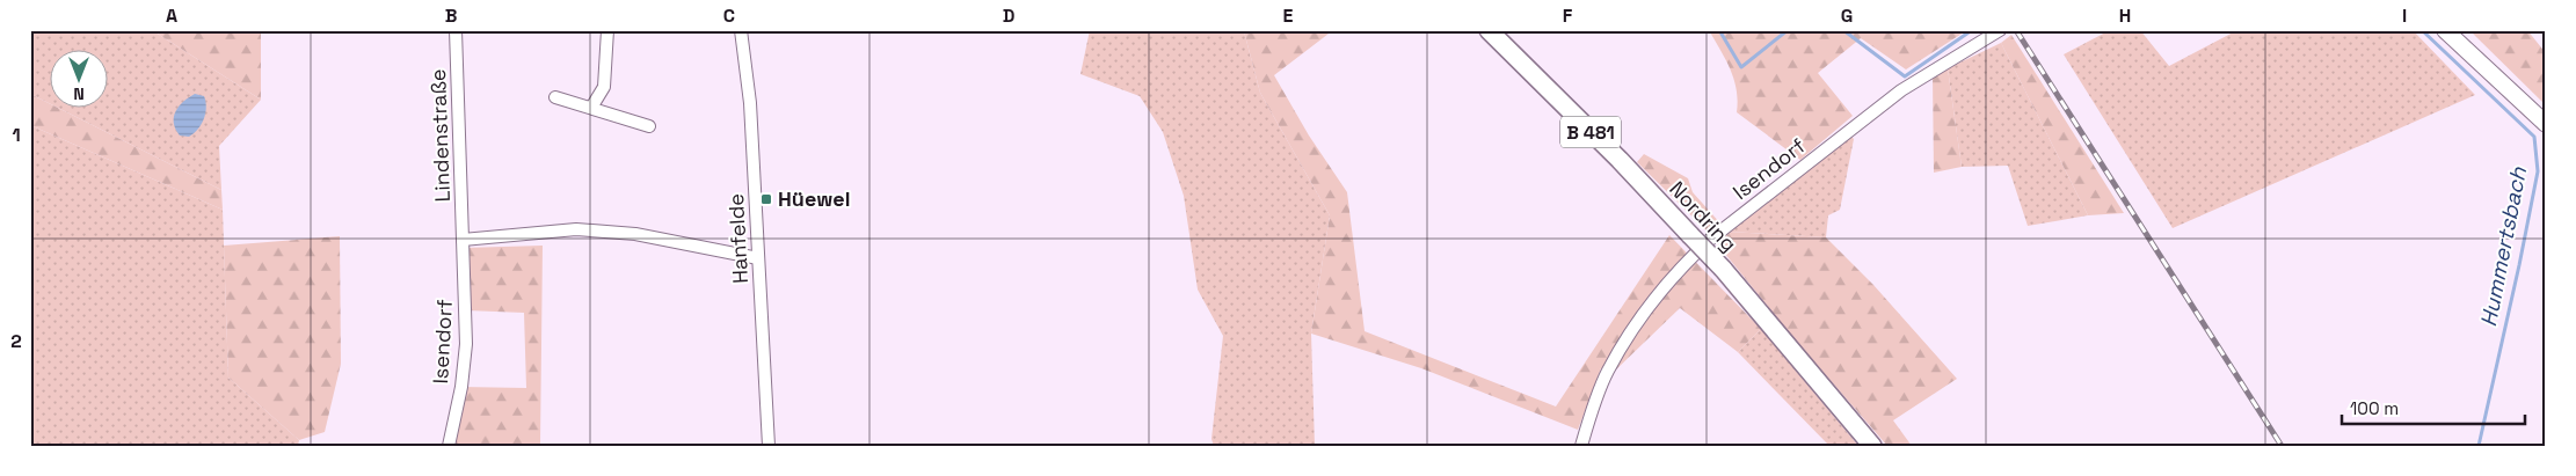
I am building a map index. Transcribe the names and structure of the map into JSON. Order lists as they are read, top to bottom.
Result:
{
  "streets": {
    "main road": ["B 481", "Nordring"],
    "street": ["Lindenstraße", "Isendorf", "Hanfelde"]
  },
  "crossings": [
    ["Lindenstraße", "Isendorf"]
  ],
  "water": ["Hummertsbach"],
  "places": {
    "transit": ["Hüewel"]
  },
  "scale_bar": "100 m",
  "north": "bottom",
  "grid": {
    "columns": [
      "A",
      "B",
      "C",
      "D",
      "E",
      "F",
      "G",
      "H",
      "I"
    ],
    "rows": ["1", "2"]
  }
}
